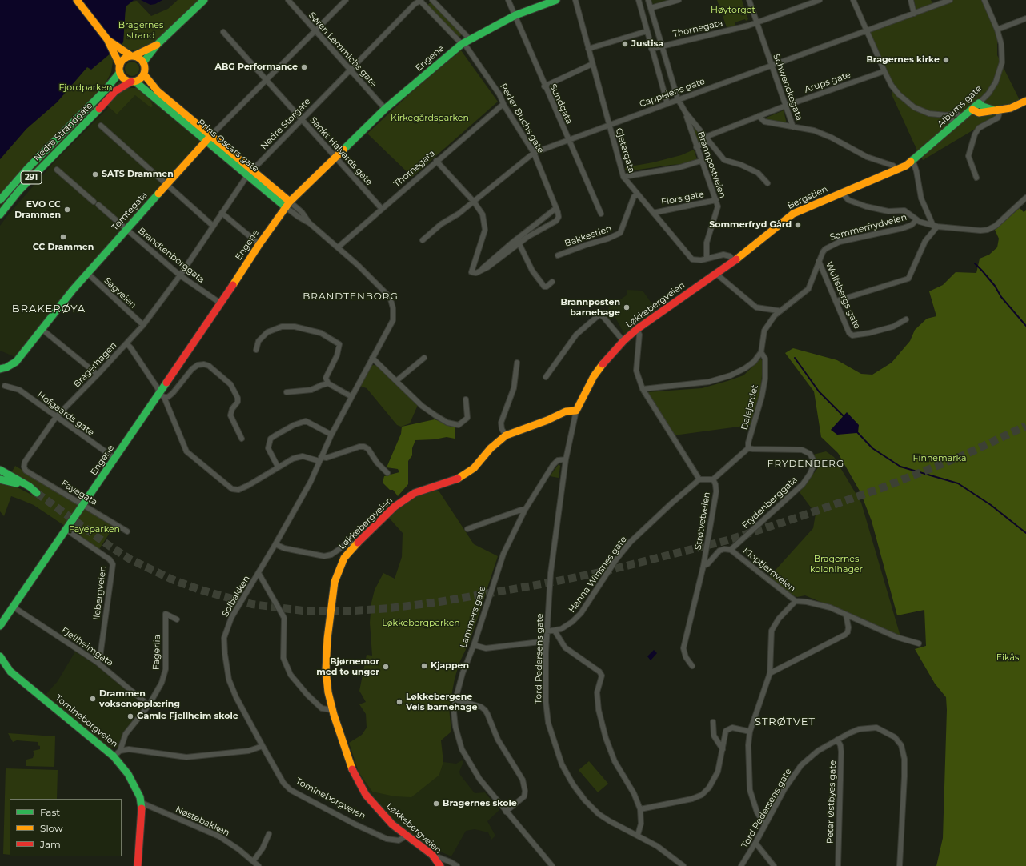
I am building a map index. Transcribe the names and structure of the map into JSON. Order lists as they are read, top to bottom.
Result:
{
  "streets": {
    "main road": [
      "Engene",
      "Albums gate",
      "Nedre Strandgate",
      "Prins Oscars gate",
      "291",
      "Bergstien",
      "Tomtegata",
      "Løkkebergveien",
      "Tomineborgveien"
    ],
    "street": [
      "Thornegata",
      "Søren Lemmichs gate",
      "Arups gate",
      "Schwenckegata",
      "Cappelens gate",
      "Sundgata",
      "Peder Buchs gate",
      "Nedre Storgate",
      "Gjetergata",
      "Sankt Halvards gate",
      "Brannpostveien",
      "Flors gate",
      "Sommerfrydveien",
      "Bakkestien",
      "Brandtenborggata",
      "Sagveien",
      "Wulfsbergs gate",
      "Bragerhagen",
      "Dalejordet",
      "Hofgaards gate",
      "Fayegata",
      "Frydenberggata",
      "Strøtvetveien",
      "Kloptjernveien",
      "Hanna Winsnes gate",
      "Ilebergveien",
      "Solbakken",
      "Lammers gate",
      "Fjellheimgata",
      "Fagerlia",
      "Tord Pedersens gate",
      "Peter Østbyes gate",
      "Nøstebakken"
    ]
  },
  "crossings": [
    ["Thornegata", "Schwenckegata"],
    ["Thornegata", "Peder Buchs gate"],
    ["Thornegata", "Prins Oscars gate"],
    ["Thornegata", "Sankt Halvards gate"],
    ["Søren Lemmichs gate", "Engene"],
    ["Søren Lemmichs gate", "Nedre Storgate"],
    ["Søren Lemmichs gate", "Tomtegata"],
    ["Engene", "Sundgata"],
    ["Engene", "Peder Buchs gate"],
    ["Engene", "Prins Oscars gate"],
    ["Engene", "Sankt Halvards gate"],
    ["Engene", "Brandtenborggata"],
    ["Engene", "Hofgaards gate"],
    ["Engene", "Fayegata"],
    ["Engene", "Ilebergveien"],
    ["Engene", "Fjellheimgata"],
    ["Arups gate", "Schwenckegata"],
    ["Arups gate", "Brannpostveien"],
    ["Schwenckegata", "Cappelens gate"],
    ["Schwenckegata", "Bergstien"],
    ["Cappelens gate", "Sundgata"],
    ["Cappelens gate", "Peder Buchs gate"],
    ["Cappelens gate", "Gjetergata"],
    ["Albums gate", "Bergstien"],
    ["Nedre Storgate", "Prins Oscars gate"],
    ["Nedre Storgate", "Sankt Halvards gate"],
    ["Nedre Storgate", "Brandtenborggata"],
    ["Nedre Storgate", "Bragerhagen"],
    ["Nedre Strandgate", "Prins Oscars gate"],
    ["Nedre Strandgate", "291"],
    ["Prins Oscars gate", "291"],
    ["Prins Oscars gate", "Tomtegata"],
    ["Prins Oscars gate", "Solbakken"],
    ["Gjetergata", "Brannpostveien"],
    ["Gjetergata", "Bergstien"],
    ["Gjetergata", "Flors gate"],
    ["Gjetergata", "Bakkestien"],
    ["Sankt Halvards gate", "Tomtegata"],
    ["Brannpostveien", "Flors gate"],
    ["Bergstien", "Sommerfrydveien"],
    ["Bergstien", "Løkkebergveien"],
    ["Tomtegata", "Brandtenborggata"],
    ["Tomtegata", "Sagveien"],
    ["Sommerfrydveien", "Wulfsbergs gate"],
    ["Sommerfrydveien", "Dalejordet"],
    ["Brandtenborggata", "Bragerhagen"],
    ["Sagveien", "Bragerhagen"],
    ["Løkkebergveien", "Strøtvetveien"],
    ["Løkkebergveien", "Tord Pedersens gate"],
    ["Løkkebergveien", "Tomineborgveien"],
    ["Bragerhagen", "Hofgaards gate"],
    ["Bragerhagen", "Fayegata"],
    ["Dalejordet", "Frydenberggata"],
    ["Frydenberggata", "Kloptjernveien"],
    ["Strøtvetveien", "Kloptjernveien"],
    ["Strøtvetveien", "Hanna Winsnes gate"],
    ["Hanna Winsnes gate", "Tord Pedersens gate"],
    ["Ilebergveien", "Fjellheimgata"],
    ["Solbakken", "Tomineborgveien"],
    ["Lammers gate", "Tord Pedersens gate"],
    ["Fjellheimgata", "Fagerlia"],
    ["Fagerlia", "Tomineborgveien"],
    ["Tord Pedersens gate", "Peter Østbyes gate"]
  ],
  "districts": [
    "BRANDTENBORG",
    "BRAKERØYA",
    "FRYDENBERG",
    "STRØTVET"
  ],
  "parks": [
    "Høytorget",
    "Bragernes strand",
    "Fjordparken",
    "Kirkegårdsparken",
    "Finnemarka",
    "Fayeparken",
    "Bragernes kolonihager",
    "Løkkebergparken",
    "Eikås"
  ],
  "places": [
    "Justisa",
    "Bragernes kirke",
    "ABG Performance",
    "SATS Drammen",
    "EVO CC Drammen",
    "Sommerfryd Gård",
    "CC Drammen",
    "Brannposten barnehage",
    "Kjappen",
    "Bjørnemor med to unger",
    "Drammen voksenopplæring",
    "Løkkebergene Vels barnehage",
    "Gamle Fjellheim skole",
    "Bragernes skole"
  ],
  "legend": ["Fast", "Slow", "Jam"]
}
